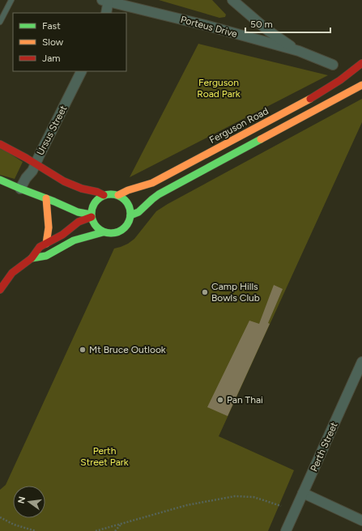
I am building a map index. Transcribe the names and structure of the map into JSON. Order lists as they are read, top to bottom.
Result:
{
  "streets": {
    "main road": ["Ferguson Road"],
    "street": ["Porteus Drive", "Ursus Street", "Perth Street"]
  },
  "parks": ["Ferguson Road Park", "Perth Street Park"],
  "places": ["Camp Hills Bowls Club", "Mt Bruce Outlook", "Pan Thai"],
  "legend": ["Fast", "Slow", "Jam"],
  "scale_bar": "50 m",
  "north": "left"
}
